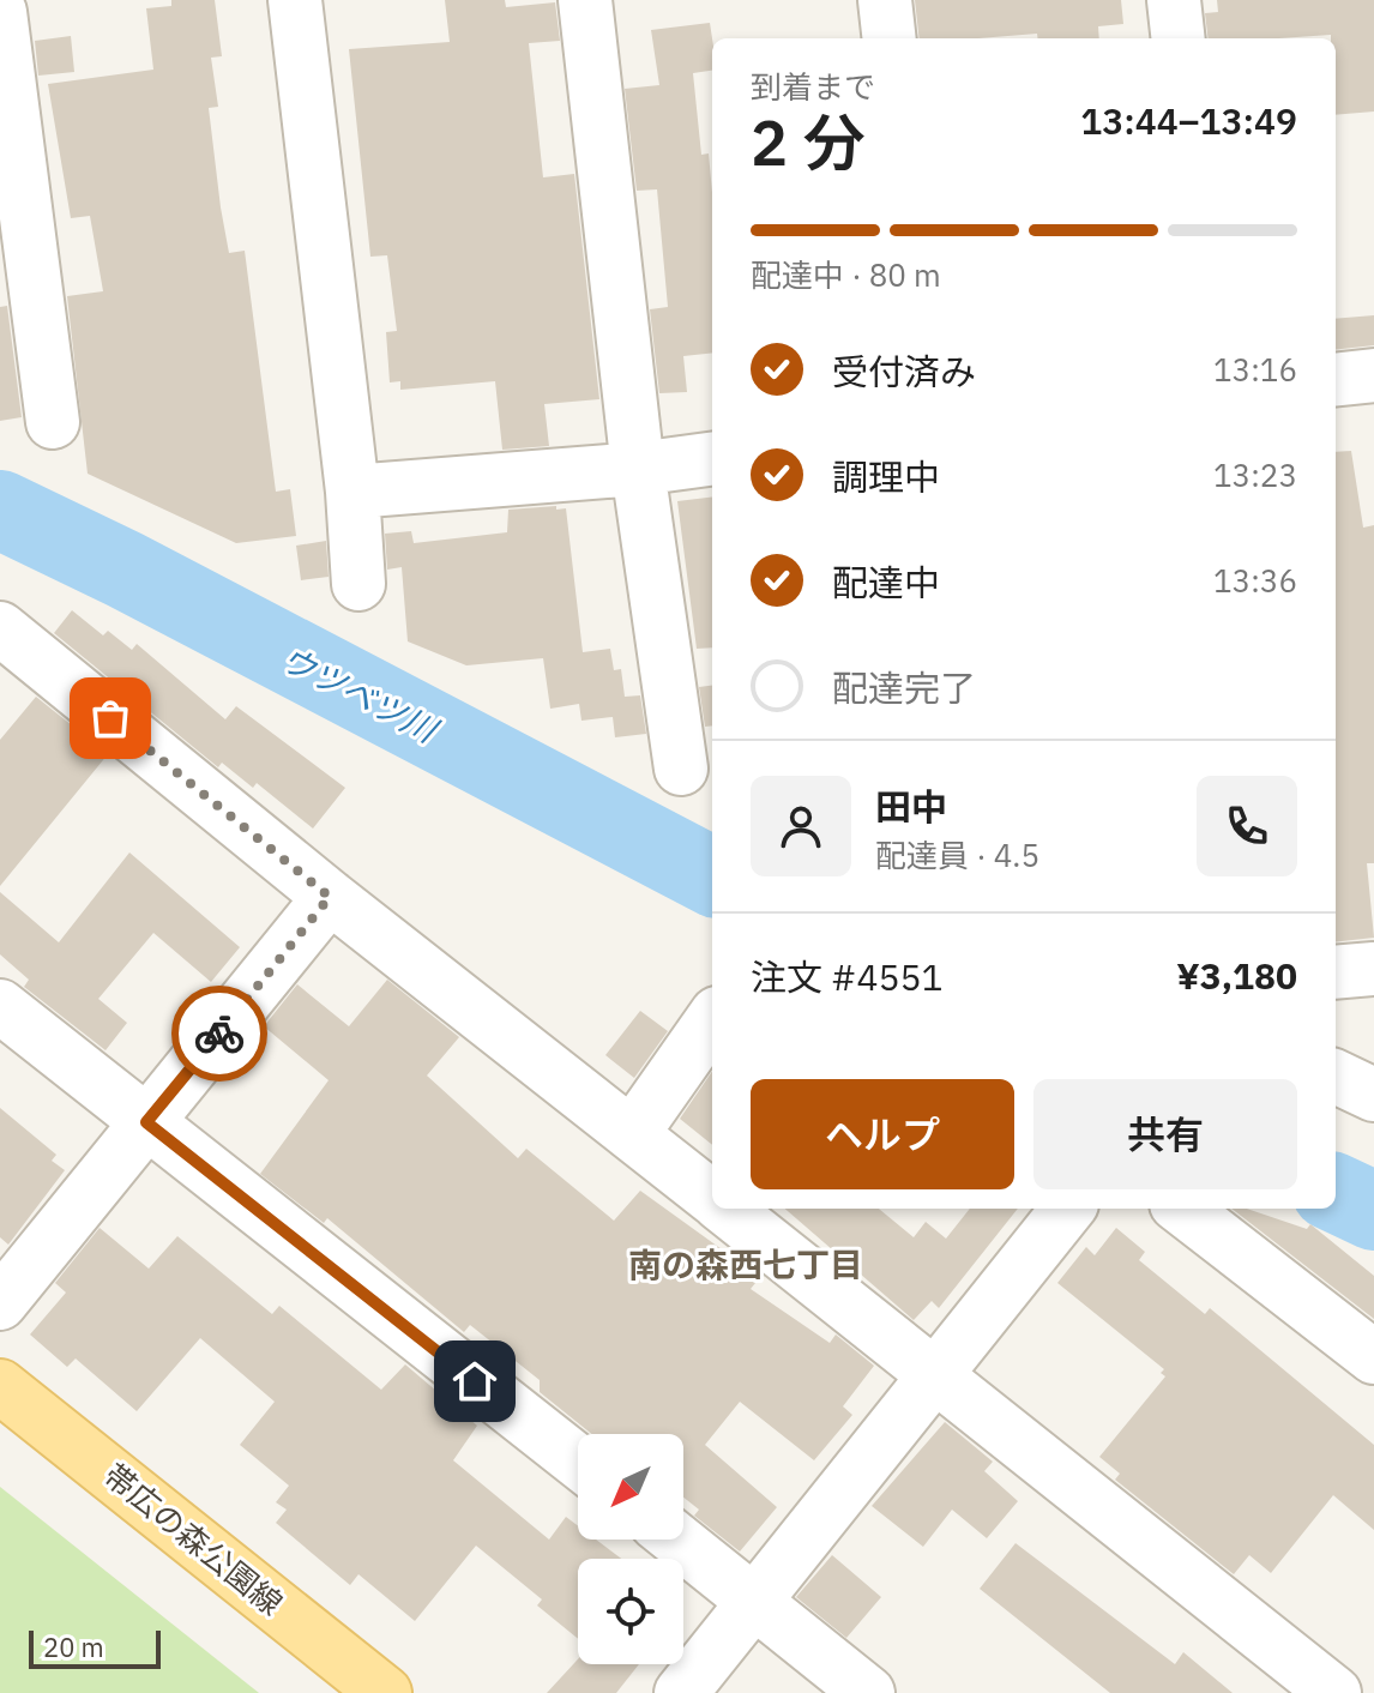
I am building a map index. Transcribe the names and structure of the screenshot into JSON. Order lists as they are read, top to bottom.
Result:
{
  "streets": {
    "main road": ["帯広の森公園線"]
  },
  "districts": ["南の森西七丁目"],
  "water": ["ウツベツ川"],
  "scale_bar": "20 m",
  "north": "bottom left",
  "page": {
    "heading": ["2 分", "到着まで", "13:44–13:49"],
    "panel": [
      "田中",
      "配達員 · 4.5",
      "注文 #4551",
      "¥3,180"
    ],
    "bar": "配達中 · 80 m",
    "list": [
      ["受付済み", "13:16"],
      ["調理中", "13:23"],
      ["配達中", "13:36"],
      "配達完了"
    ],
    "buttons": ["ヘルプ", "共有"],
    "scale": "20 m"
  }
}
